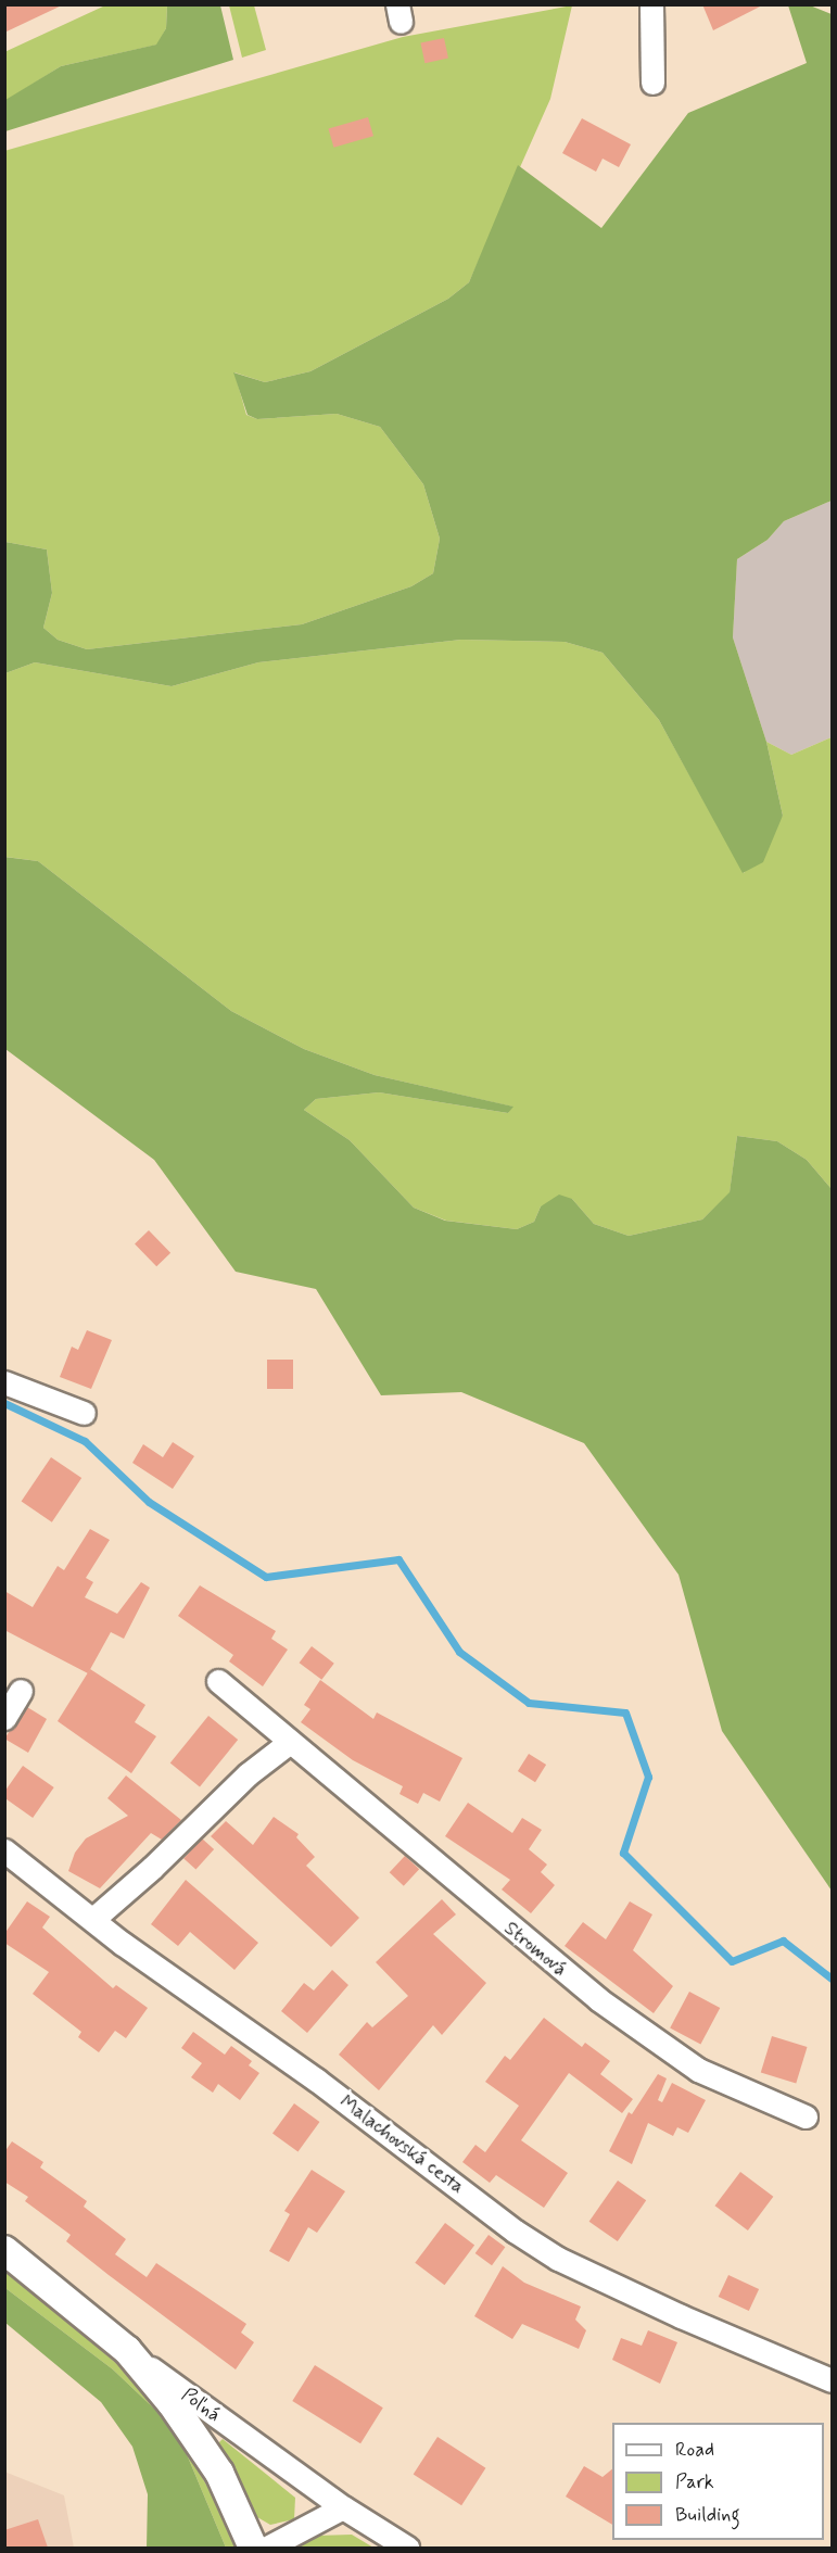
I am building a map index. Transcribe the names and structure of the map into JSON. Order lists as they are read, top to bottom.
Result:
{
  "streets": {
    "street": ["Stromová", "Malachovská cesta", "Poľná"]
  },
  "legend": ["Road", "Park", "Building"]
}
